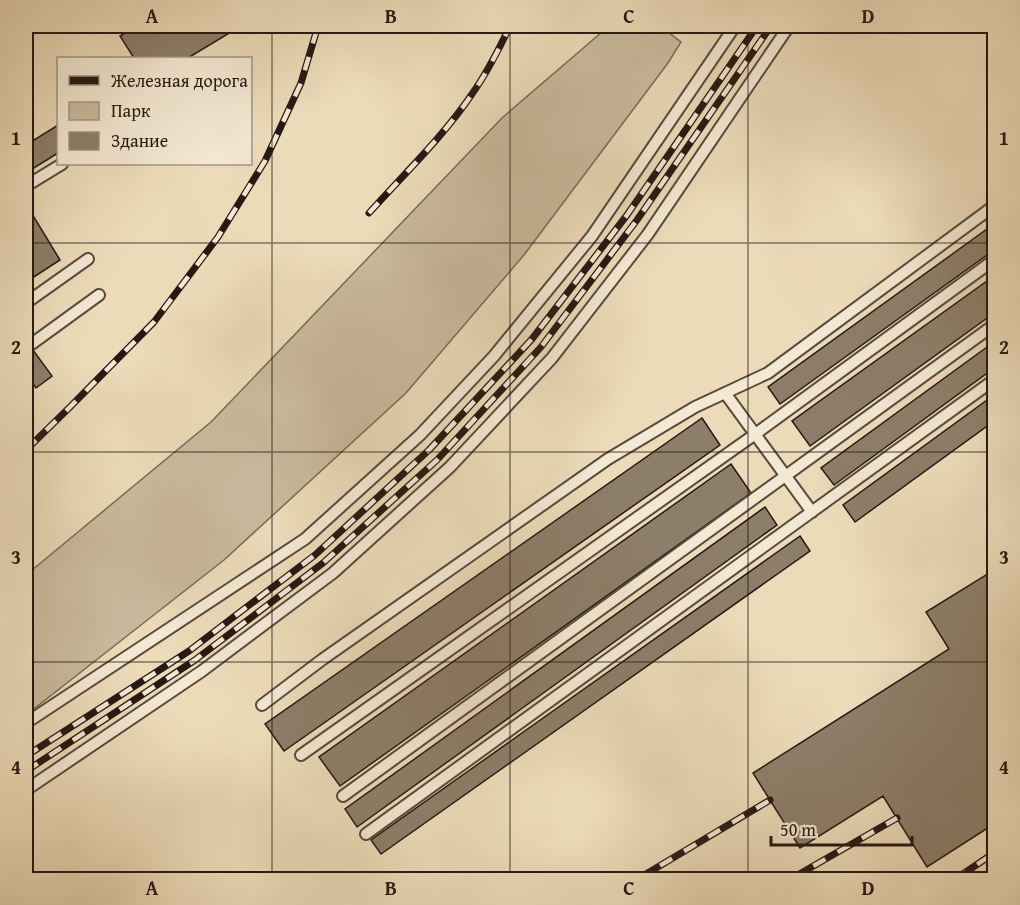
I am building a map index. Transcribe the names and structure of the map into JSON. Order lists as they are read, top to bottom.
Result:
{
  "legend": ["Железная дорога", "Парк", "Здание"],
  "scale_bar": "50 m",
  "grid": {
    "columns": [
      "A",
      "B",
      "C",
      "D"
    ],
    "rows": [
      "1",
      "2",
      "3",
      "4"
    ]
  }
}
